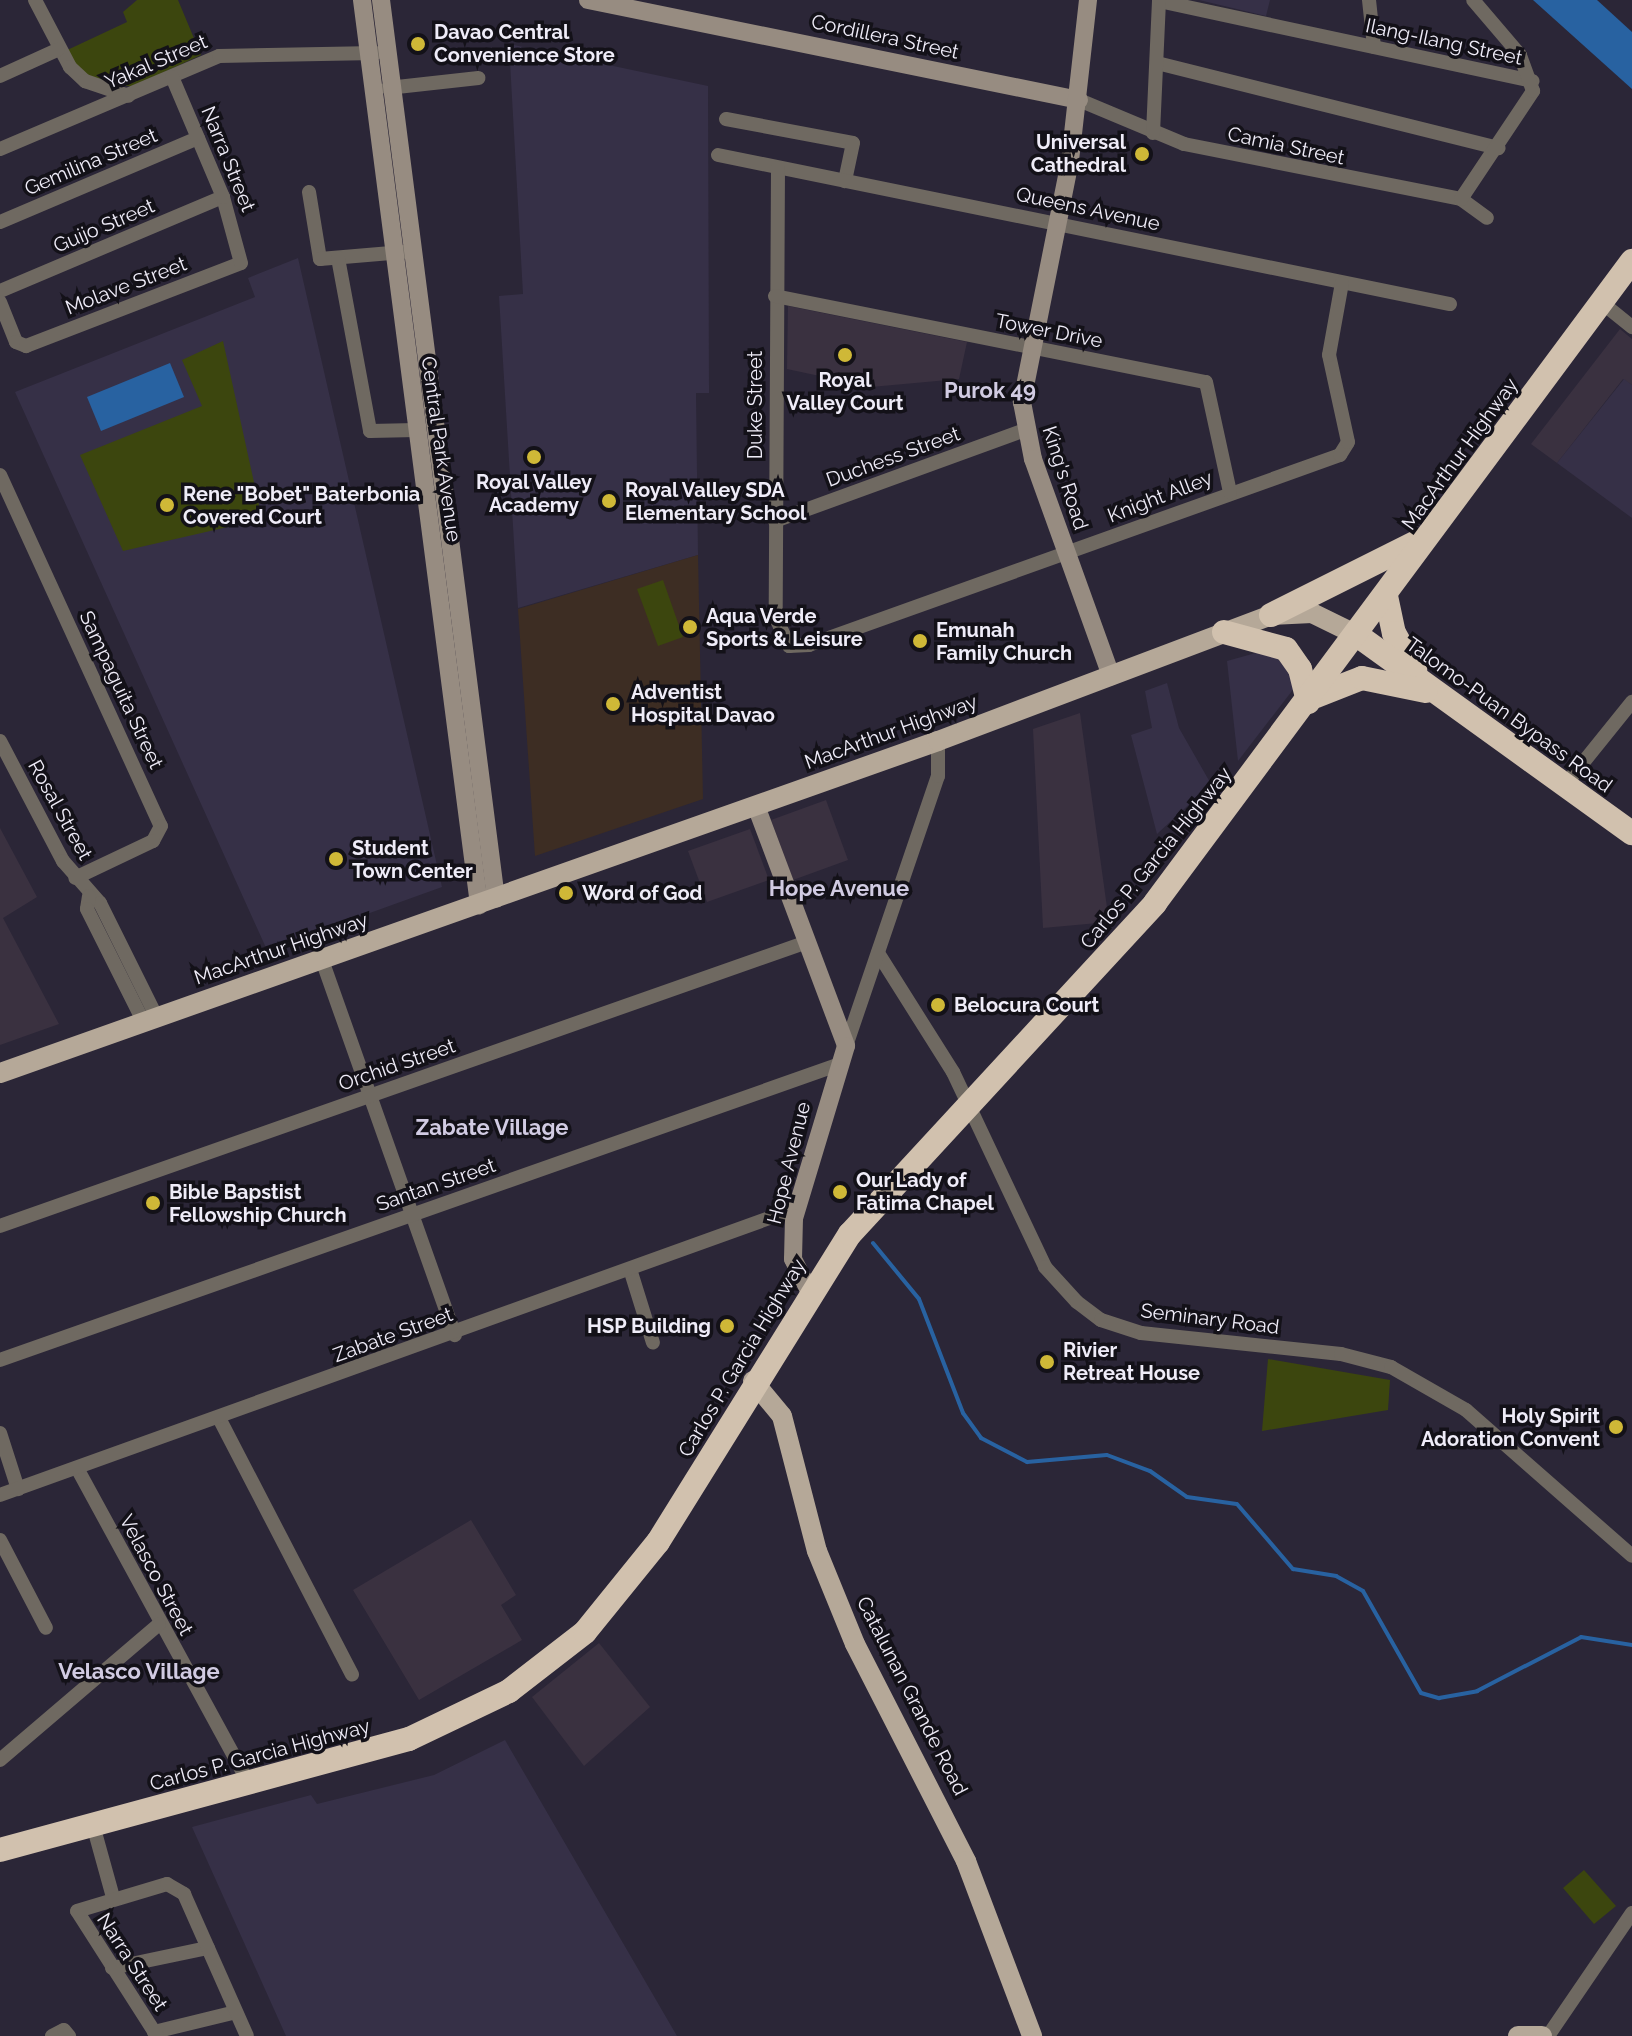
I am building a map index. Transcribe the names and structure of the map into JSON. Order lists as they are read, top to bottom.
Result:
{
  "streets": {
    "highway": ["MacArthur Highway", "Talomo-Puan Bypass Road", "Carlos P. Garcia Highway"],
    "main road": ["Catalunan Grande Road"],
    "street": [
      "Cordillera Street",
      "Ilang-Ilang Street",
      "Yakal Street",
      "Camia Street",
      "Narra Street",
      "Gemilina Street",
      "Queens Avenue",
      "Guijo Street",
      "Molave Street",
      "Tower Drive",
      "Duke Street",
      "Central Park Avenue",
      "Duchess Street",
      "King's Road",
      "Knight Alley",
      "Sampaguita Street",
      "Rosal Street",
      "Orchid Street",
      "Hope Avenue",
      "Santan Street",
      "Seminary Road",
      "Zabate Street",
      "Velasco Street"
    ]
  },
  "crossings": [
    ["Cordillera Street", "Camia Street"],
    ["Cordillera Street", "King's Road"],
    ["Yakal Street", "Narra Street"],
    ["Yakal Street", "Central Park Avenue"],
    ["Camia Street", "King's Road"],
    ["Narra Street", "Gemilina Street"],
    ["Narra Street", "Guijo Street"],
    ["Narra Street", "Molave Street"],
    ["Queens Avenue", "Duke Street"],
    ["Queens Avenue", "King's Road"],
    ["Queens Avenue", "Knight Alley"],
    ["Tower Drive", "Duke Street"],
    ["Tower Drive", "King's Road"],
    ["Tower Drive", "Knight Alley"],
    ["Duke Street", "Duchess Street"],
    ["Duke Street", "Knight Alley"],
    ["Central Park Avenue", "MacArthur Highway"],
    ["MacArthur Highway", "King's Road"],
    ["MacArthur Highway", "Talomo-Puan Bypass Road"],
    ["MacArthur Highway", "Rosal Street"],
    ["MacArthur Highway", "Carlos P. Garcia Highway"],
    ["MacArthur Highway", "Hope Avenue"],
    ["Duchess Street", "King's Road"],
    ["King's Road", "Knight Alley"],
    ["Sampaguita Street", "Rosal Street"],
    ["Talomo-Puan Bypass Road", "Carlos P. Garcia Highway"],
    ["Carlos P. Garcia Highway", "Hope Avenue"],
    ["Carlos P. Garcia Highway", "Seminary Road"],
    ["Carlos P. Garcia Highway", "Velasco Street"],
    ["Carlos P. Garcia Highway", "Catalunan Grande Road"],
    ["Hope Avenue", "Santan Street"],
    ["Hope Avenue", "Seminary Road"],
    ["Hope Avenue", "Zabate Street"],
    ["Zabate Street", "Velasco Street"]
  ],
  "districts": [
    "Purok 49",
    "Hope Avenue",
    "Zabate Village",
    "Velasco Village"
  ],
  "places": [
    "Davao Central Convenience Store",
    "Universal Cathedral",
    "Royal Valley Court",
    "Royal Valley Academy",
    "Royal Valley SDA Elementary School",
    "Rene \"Bobet\" Baterbonia Covered Court",
    "Aqua Verde Sports & Leisure",
    "Emunah Family Church",
    "Adventist Hospital Davao",
    "Student Town Center",
    "Word of God",
    "Belocura Court",
    "Our Lady of Fatima Chapel",
    "Bible Bapstist Fellowship Church",
    "HSP Building",
    "Rivier Retreat House",
    "Holy Spirit Adoration Convent"
  ]
}
